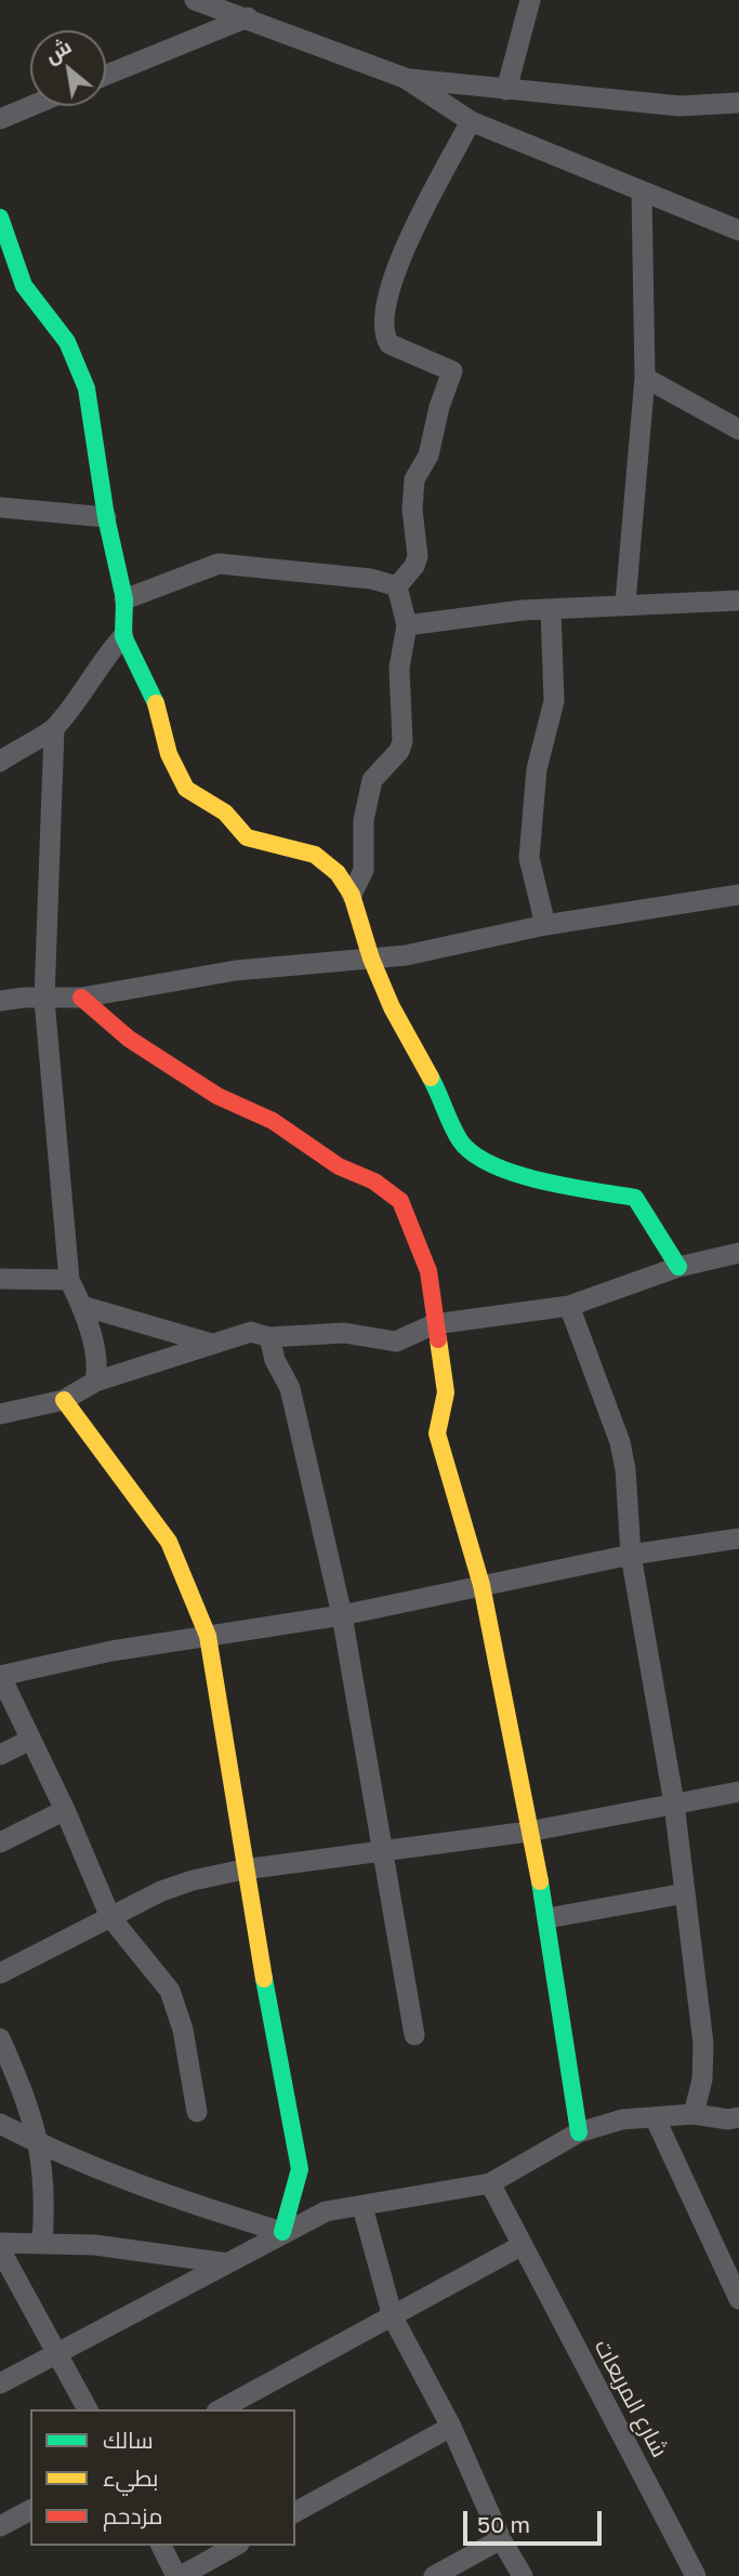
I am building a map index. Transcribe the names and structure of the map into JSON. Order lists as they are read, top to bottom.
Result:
{
  "streets": {
    "street": ["شارع المربعات"]
  },
  "legend": ["سالك", "بطيء", "مزدحم"],
  "scale_bar": "50 m",
  "north": "top left"
}
